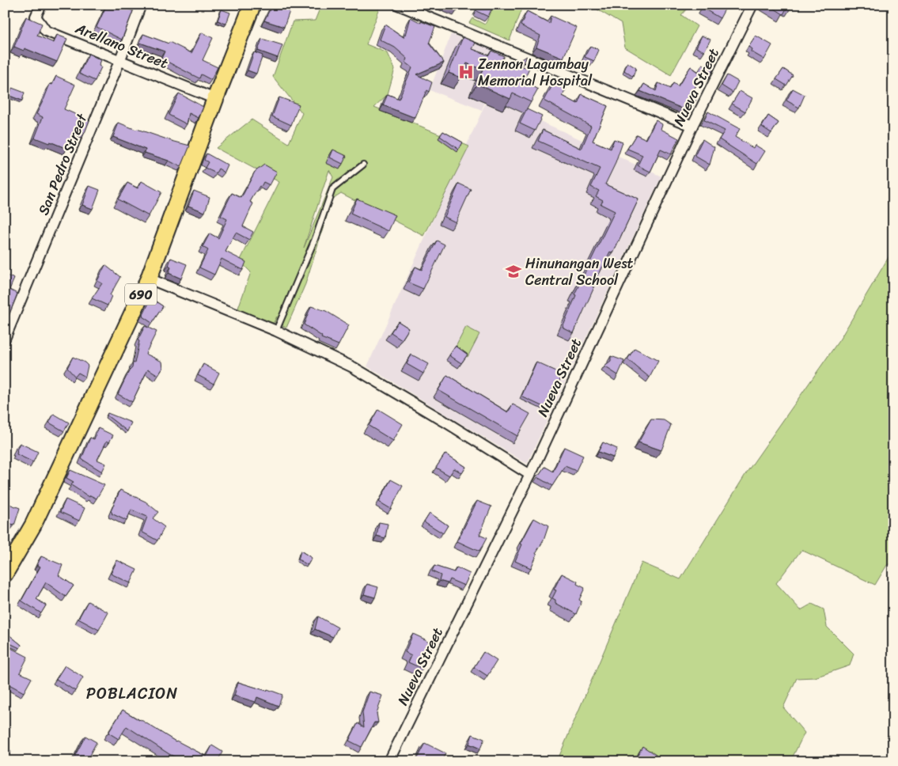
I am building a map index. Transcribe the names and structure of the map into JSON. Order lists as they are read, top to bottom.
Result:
{
  "streets": {
    "main road": ["690"],
    "street": ["Arellano Street", "Nueva Street", "San Pedro Street"]
  },
  "crossings": [
    ["Arellano Street", "San Pedro Street"],
    ["Arellano Street", "690"]
  ],
  "districts": ["POBLACION"],
  "places": {
    "hospital": ["Zennon Lagumbay Memorial Hospital"],
    "school or university": ["Hinunangan West Central School"]
  }
}
